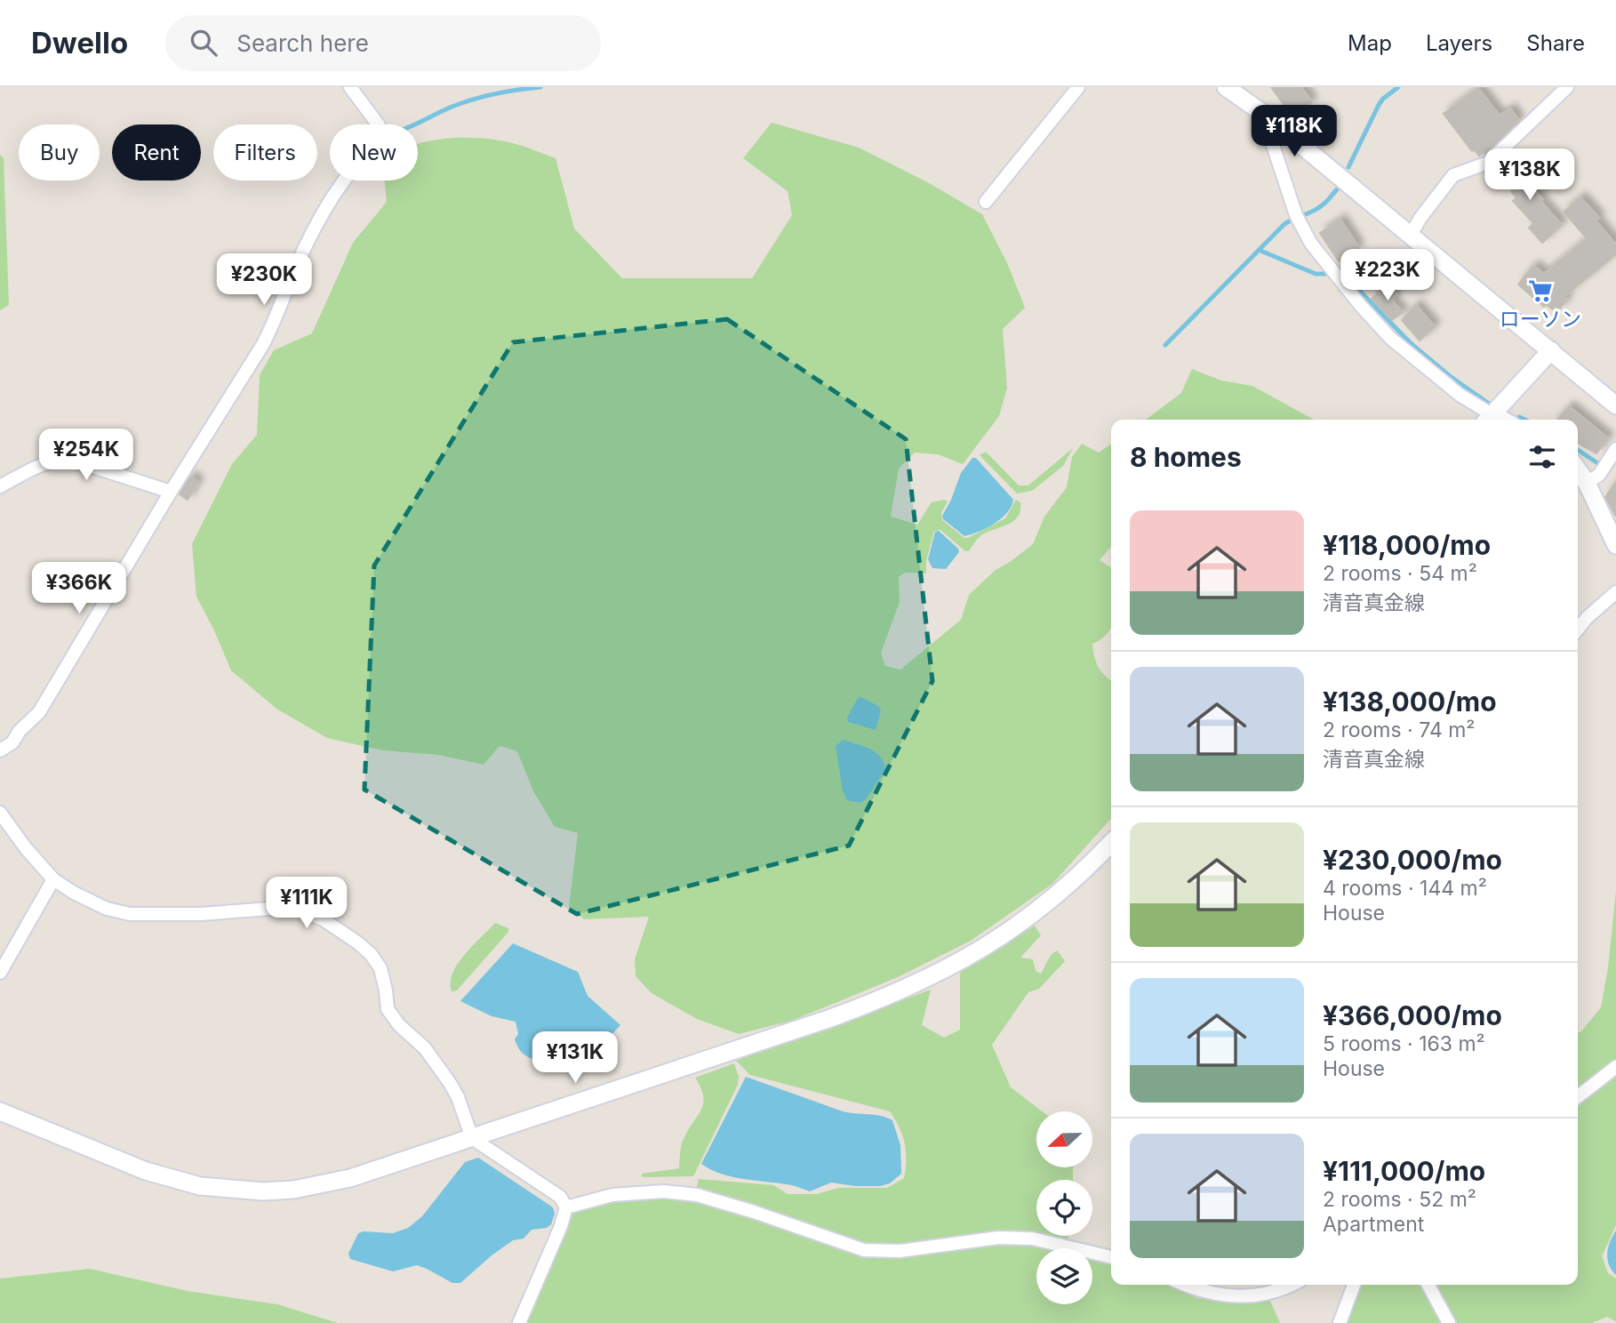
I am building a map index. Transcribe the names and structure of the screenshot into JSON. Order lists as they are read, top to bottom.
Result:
{
  "places": {
    "supermarket": ["ローソン"]
  },
  "north": "left",
  "page": {
    "header": "Dwello",
    "search": "Search here",
    "nav": ["Map", "Layers", "Share"],
    "price": [
      "¥118K",
      "¥138K",
      "¥223K",
      "¥230K",
      "¥254K",
      "¥366K",
      "¥111K",
      "¥131K"
    ],
    "chip": [
      "Buy",
      "Rent",
      "Filters",
      "New"
    ],
    "heading": "8 homes",
    "list": [
      {
        "name": "¥118,000/mo",
        "note": "2 rooms · 54 m² · 清音真金線"
      },
      {
        "name": "¥138,000/mo",
        "note": "2 rooms · 74 m² · 清音真金線"
      },
      {
        "name": "¥230,000/mo",
        "note": "4 rooms · 144 m² · House"
      },
      {
        "name": "¥366,000/mo",
        "note": "5 rooms · 163 m² · House"
      },
      {
        "name": "¥111,000/mo",
        "note": "2 rooms · 52 m² · Apartment"
      }
    ]
  }
}
